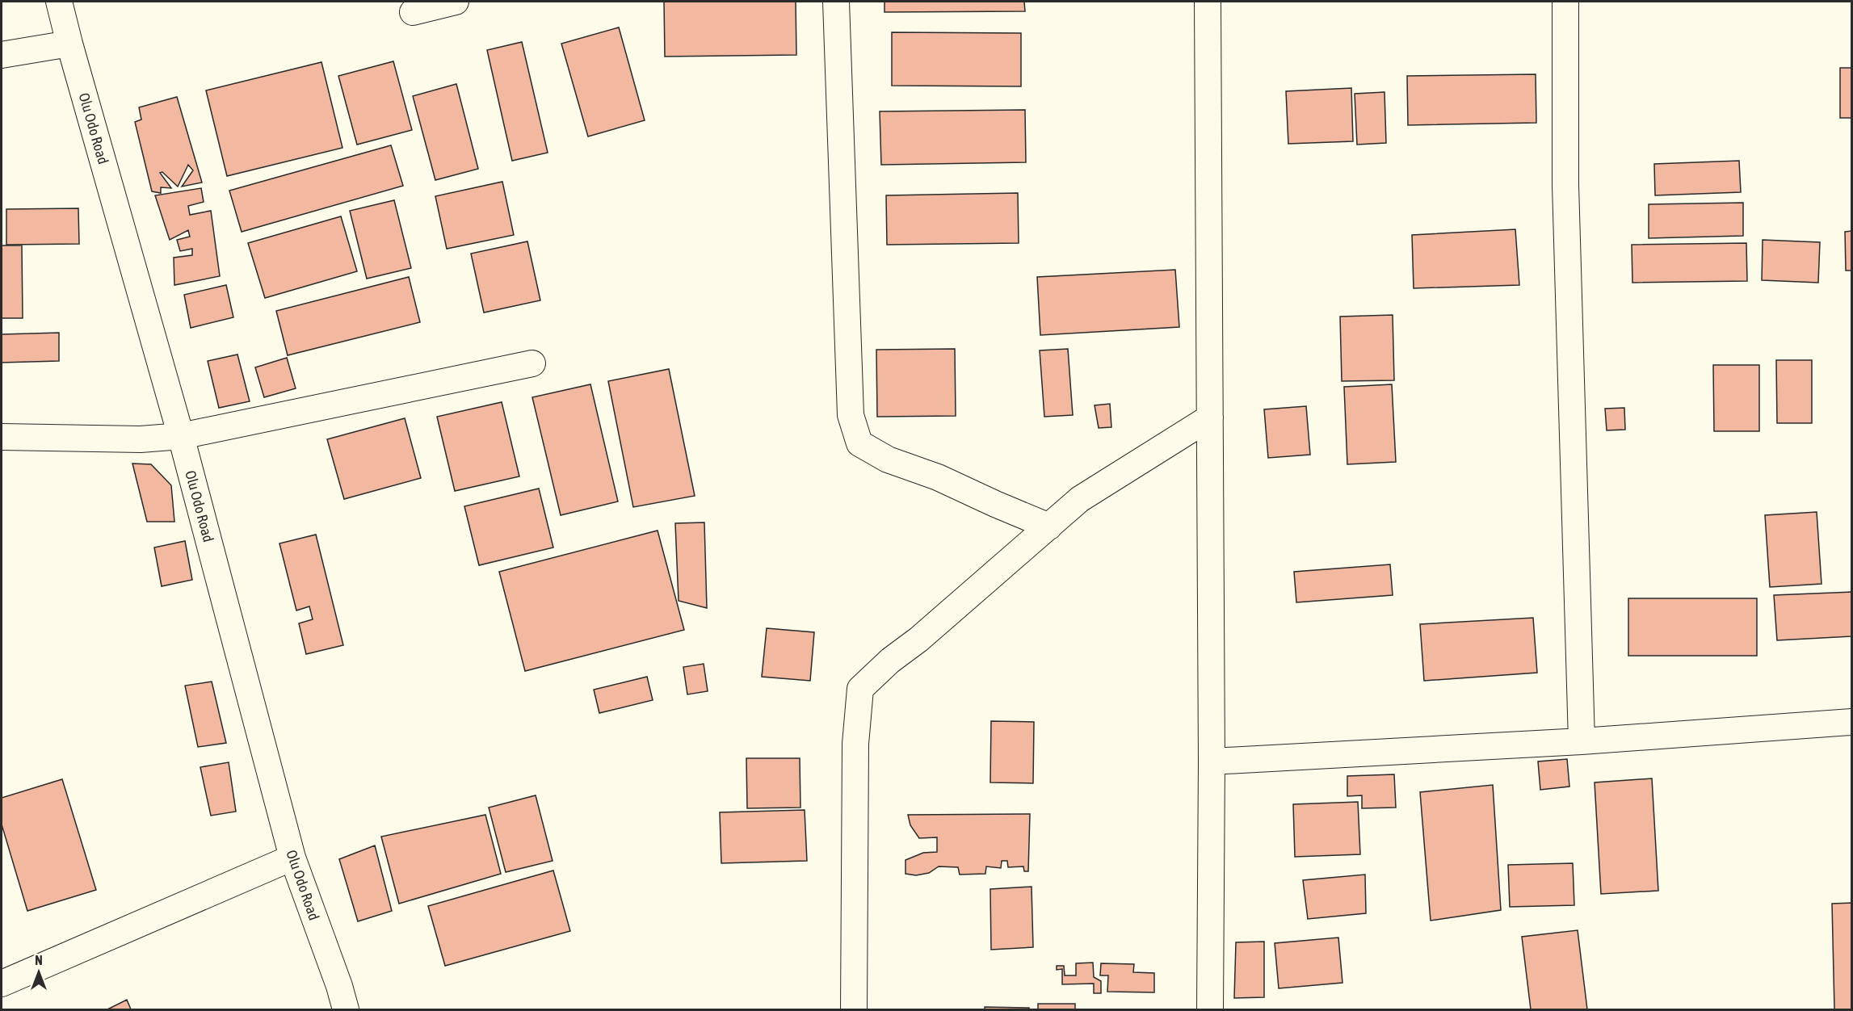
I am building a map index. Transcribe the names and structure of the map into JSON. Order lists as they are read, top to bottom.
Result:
{
  "streets": {
    "street": ["Olu Odo Road"]
  },
  "north": "top"
}
